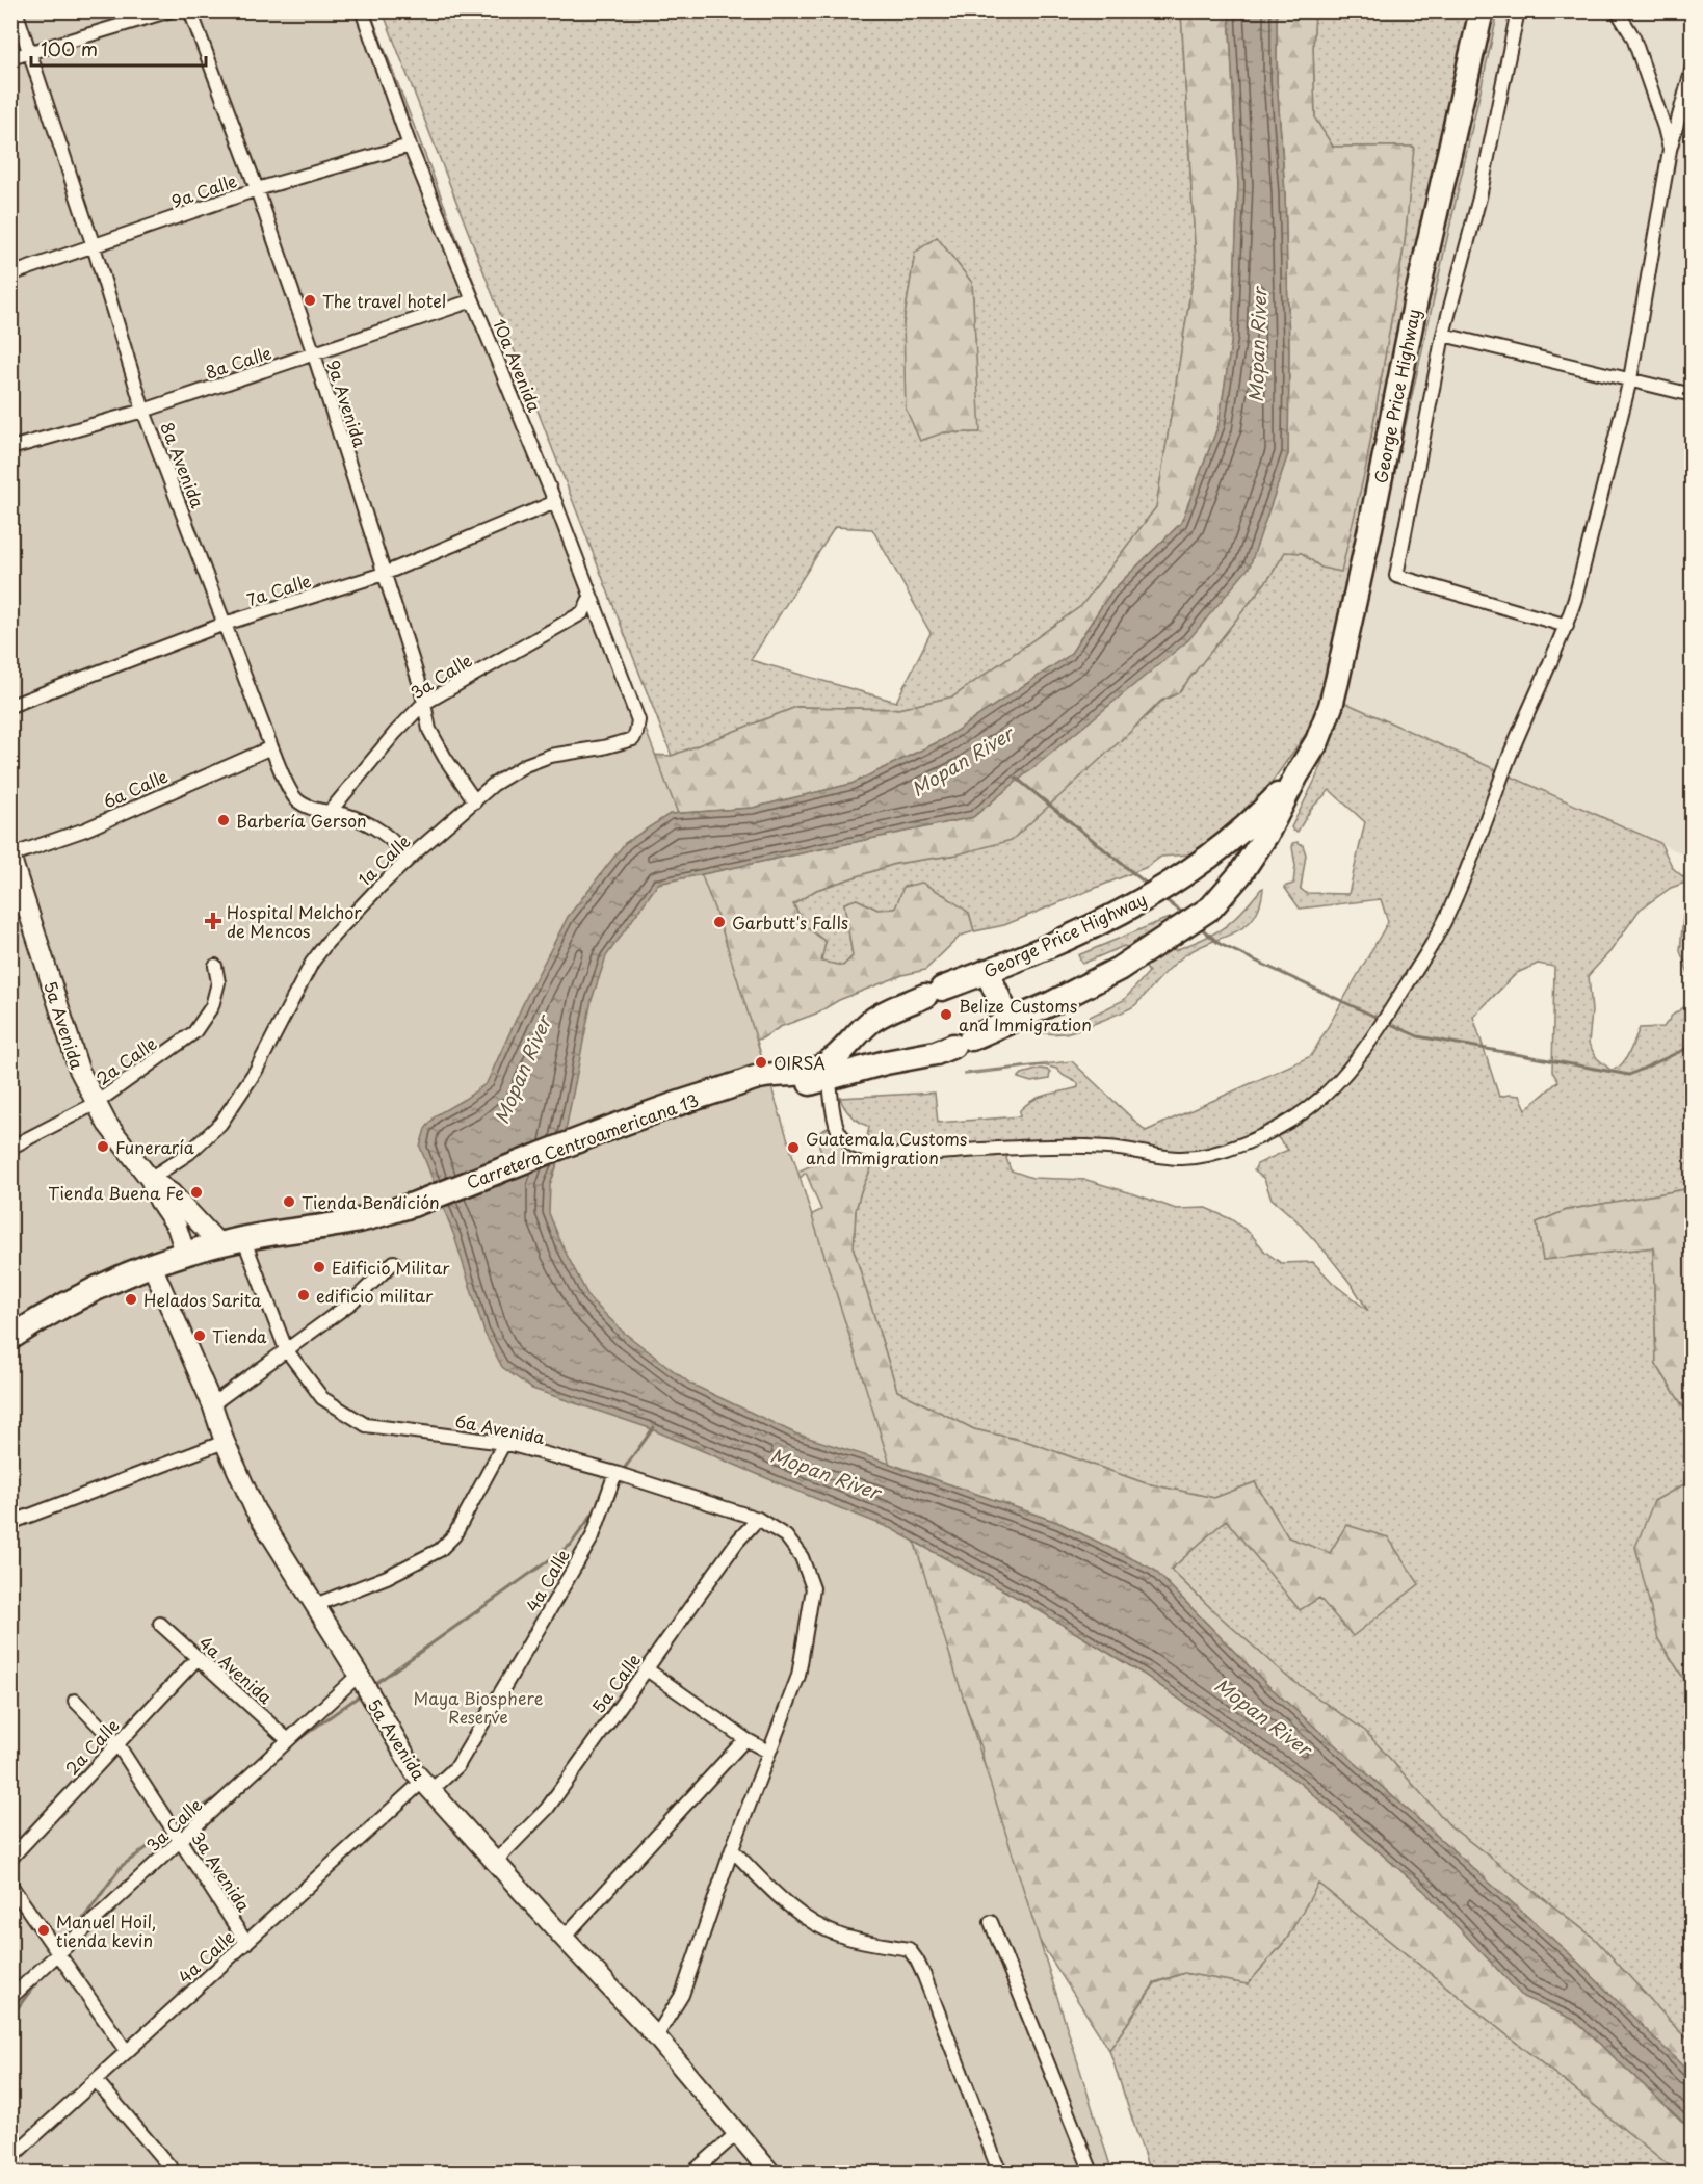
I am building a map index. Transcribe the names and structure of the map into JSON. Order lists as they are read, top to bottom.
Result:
{
  "streets": {
    "highway": ["George Price Highway", "Carretera Centroamericana 13"],
    "street": [
      "9a Calle",
      "8a Calle",
      "10a Avenida",
      "9a Avenida",
      "8a Avenida",
      "7a Calle",
      "3a Calle",
      "6a Calle",
      "1a Calle",
      "5a Avenida",
      "2a Calle",
      "6a Avenida",
      "4a Calle",
      "4a Avenida",
      "5a Calle",
      "3a Avenida"
    ]
  },
  "crossings": [
    ["9a Calle", "10a Avenida"],
    ["9a Calle", "9a Avenida"],
    ["9a Calle", "8a Avenida"],
    ["8a Calle", "10a Avenida"],
    ["8a Calle", "9a Avenida"],
    ["8a Calle", "8a Avenida"],
    ["10a Avenida", "7a Calle"],
    ["10a Avenida", "3a Calle"],
    ["10a Avenida", "1a Calle"],
    ["George Price Highway", "Carretera Centroamericana 13"],
    ["9a Avenida", "7a Calle"],
    ["9a Avenida", "3a Calle"],
    ["9a Avenida", "1a Calle"],
    ["8a Avenida", "7a Calle"],
    ["8a Avenida", "3a Calle"],
    ["8a Avenida", "6a Calle"],
    ["8a Avenida", "1a Calle"],
    ["3a Calle", "5a Avenida"],
    ["3a Calle", "4a Avenida"],
    ["3a Calle", "3a Avenida"],
    ["6a Calle", "5a Avenida"],
    ["1a Calle", "5a Avenida"],
    ["5a Avenida", "2a Calle"],
    ["5a Avenida", "Carretera Centroamericana 13"],
    ["5a Avenida", "4a Calle"],
    ["5a Avenida", "5a Calle"],
    ["2a Calle", "4a Avenida"],
    ["2a Calle", "3a Avenida"],
    ["Carretera Centroamericana 13", "6a Avenida"],
    ["6a Avenida", "4a Calle"],
    ["6a Avenida", "5a Calle"],
    ["4a Calle", "3a Avenida"]
  ],
  "water": ["Mopan River"],
  "parks": ["Maya Biosphere Reserve"],
  "places": {
    "other": [
      "The travel hotel",
      "Barbería Gerson",
      "Garbutt's Falls",
      "Belize Customs and Immigration",
      "OIRSA",
      "Funeraría",
      "Guatemala Customs and Immigration",
      "Tienda Buena Fe",
      "Tienda Bendición",
      "Edificio Militar",
      "edificio militar",
      "Helados Sarita",
      "Tienda",
      "Manuel Hoil, tienda kevin"
    ],
    "health": ["Hospital Melchor de Mencos"]
  },
  "scale_bar": "100 m"
}
